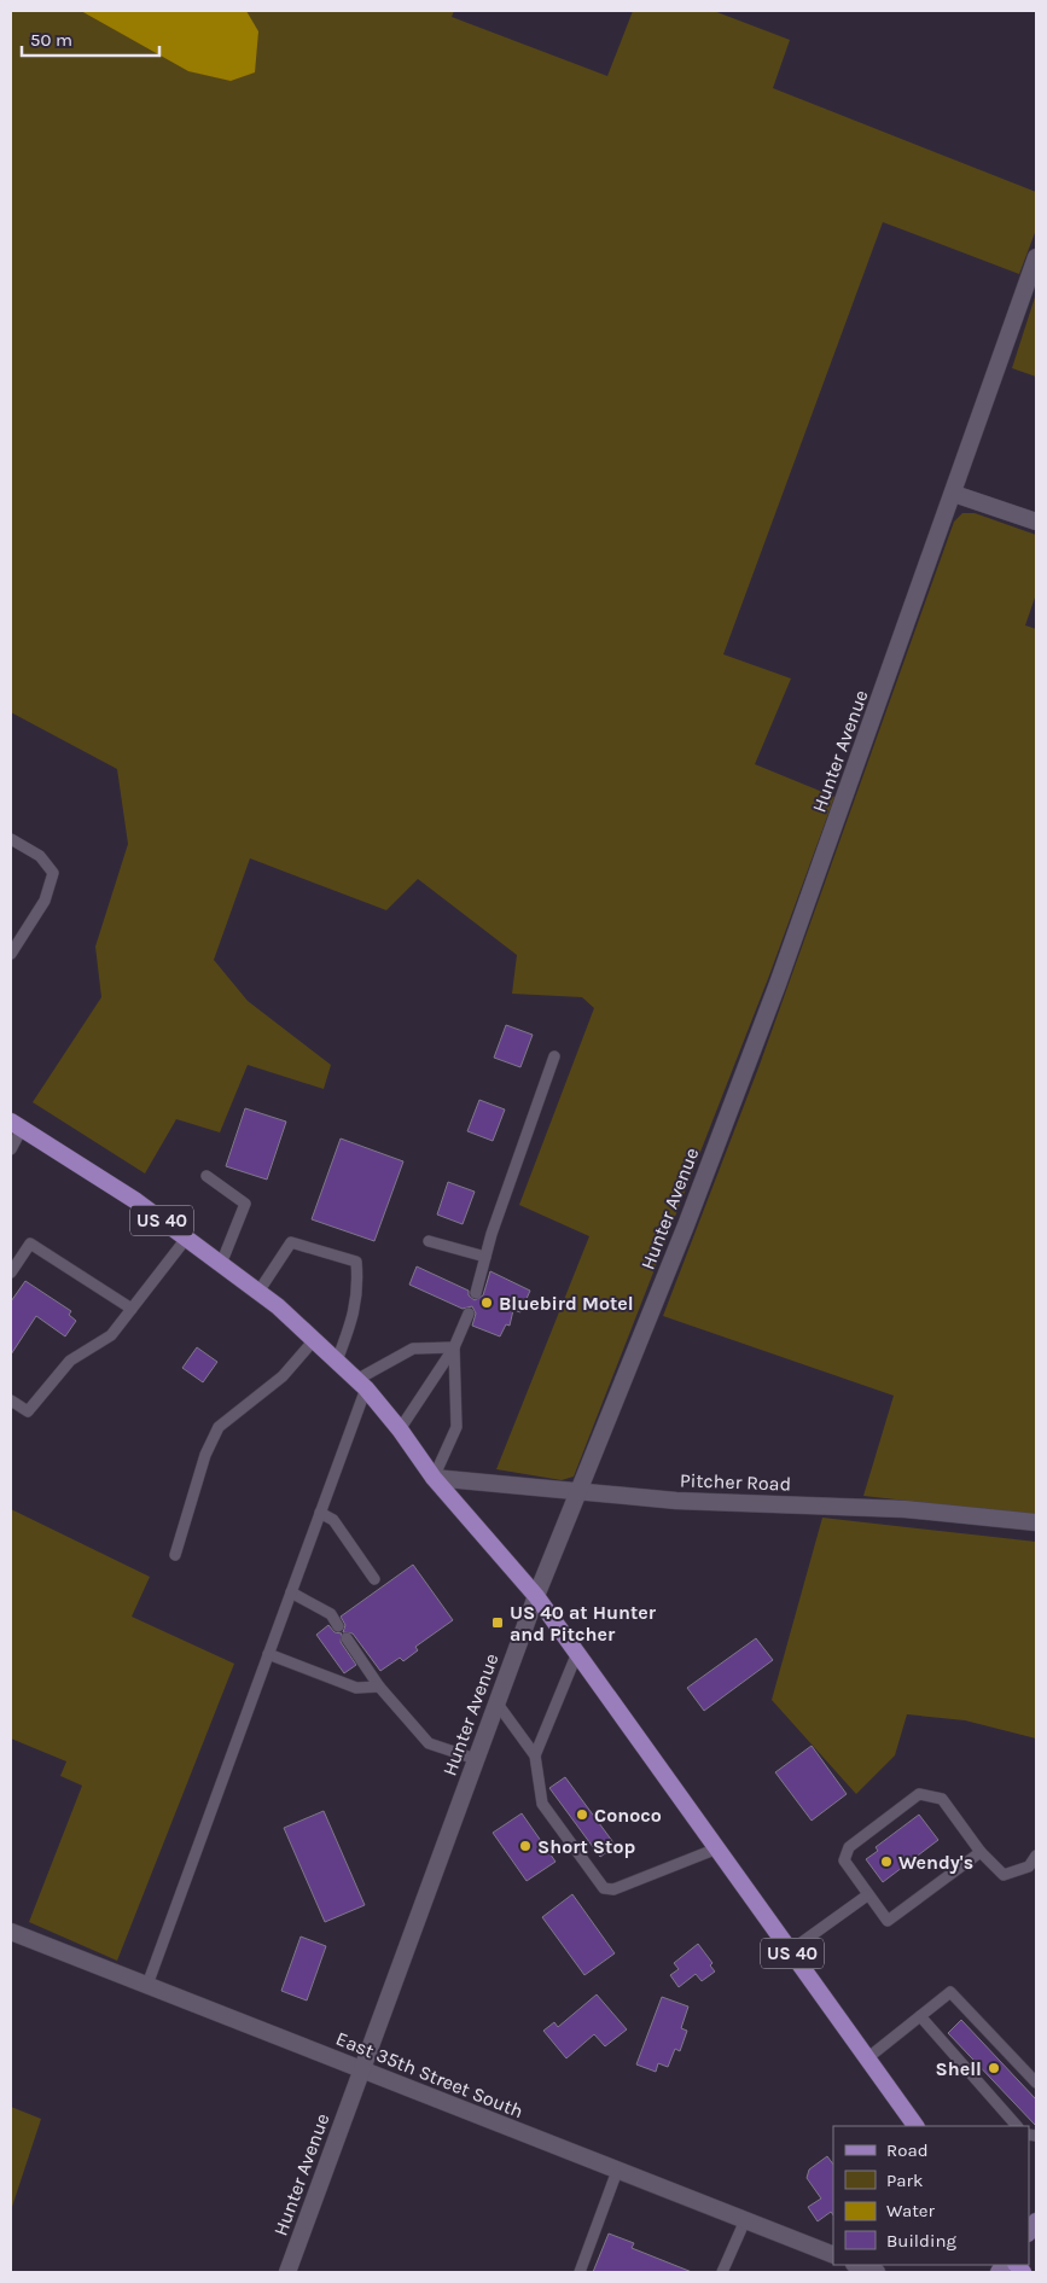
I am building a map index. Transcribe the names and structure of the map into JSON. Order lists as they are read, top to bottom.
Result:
{
  "streets": {
    "main road": ["US 40"],
    "street": ["Hunter Avenue", "Pitcher Road", "East 35th Street South"]
  },
  "crossings": [
    ["Hunter Avenue", "US 40"],
    ["Hunter Avenue", "Pitcher Road"],
    ["Hunter Avenue", "East 35th Street South"],
    ["US 40", "Pitcher Road"]
  ],
  "places": {
    "other": [
      "Bluebird Motel",
      "Conoco",
      "Short Stop",
      "Wendy's",
      "Shell"
    ],
    "transit": ["US 40 at Hunter and Pitcher"]
  },
  "legend": [
    "Road",
    "Park",
    "Water",
    "Building"
  ],
  "scale_bar": "50 m"
}
